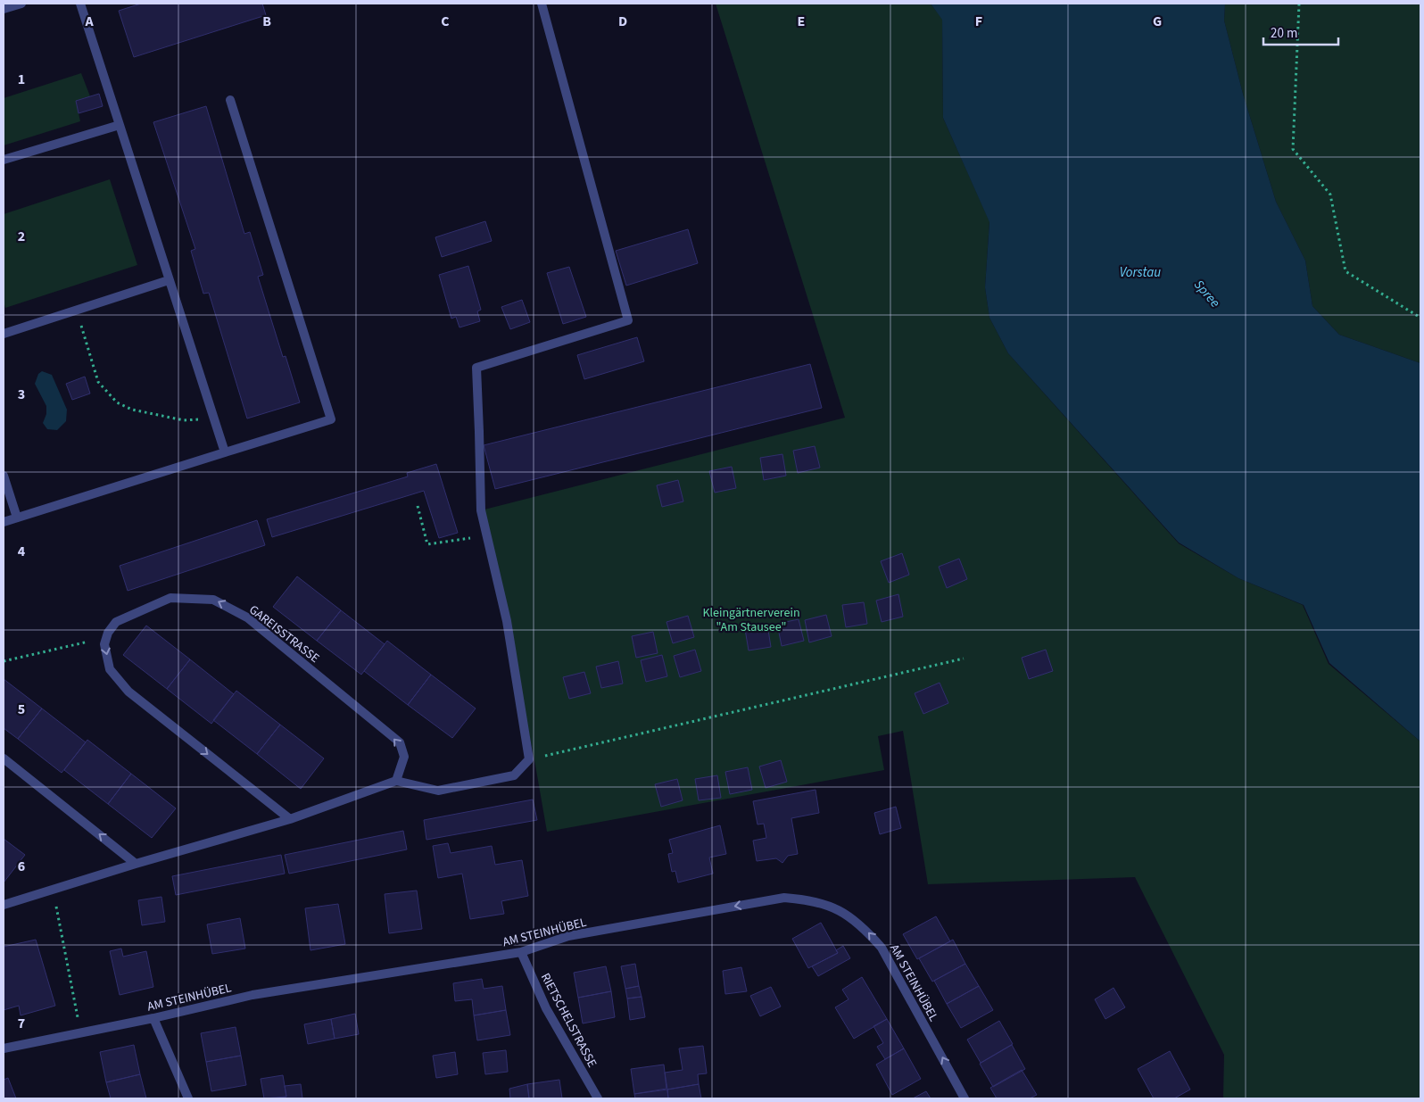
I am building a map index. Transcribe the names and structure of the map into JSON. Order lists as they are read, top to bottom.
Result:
{
  "streets": {
    "street": ["GAREISSTRASSE", "AM STEINHÜBEL", "RIETSCHELSTRASSE"]
  },
  "crossings": [
    ["AM STEINHÜBEL", "RIETSCHELSTRASSE"]
  ],
  "one_way": ["AM STEINHÜBEL"],
  "water": ["Vorstau", "Spree"],
  "parks": ["Kleingärtnerverein \"Am Stausee\""],
  "scale_bar": "20 m",
  "grid": {
    "columns": [
      "A",
      "B",
      "C",
      "D",
      "E",
      "F",
      "G"
    ],
    "rows": [
      "1",
      "2",
      "3",
      "4",
      "5",
      "6",
      "7"
    ]
  }
}
